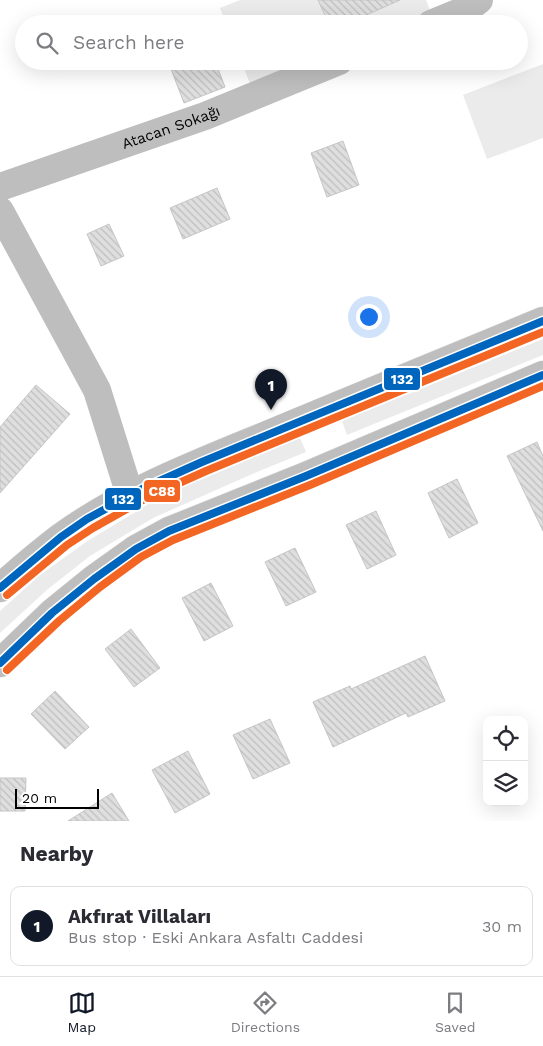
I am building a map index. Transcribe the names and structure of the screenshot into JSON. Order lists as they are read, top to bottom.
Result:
{
  "streets": {
    "main road": ["Atacan Sokağı"]
  },
  "lines": ["transit line 132", "transit line C88"],
  "scale_bar": "20 m",
  "page": {
    "search": "Search here",
    "pins": "1",
    "scale": "20 m",
    "heading": "Nearby",
    "list": [
      {
        "mark": "1",
        "name": "Akfırat Villaları",
        "note": "Bus stop · Eski Ankara Asfaltı Caddesi",
        "value": "30 m"
      }
    ],
    "nav": ["Map", "Directions", "Saved"]
  }
}
